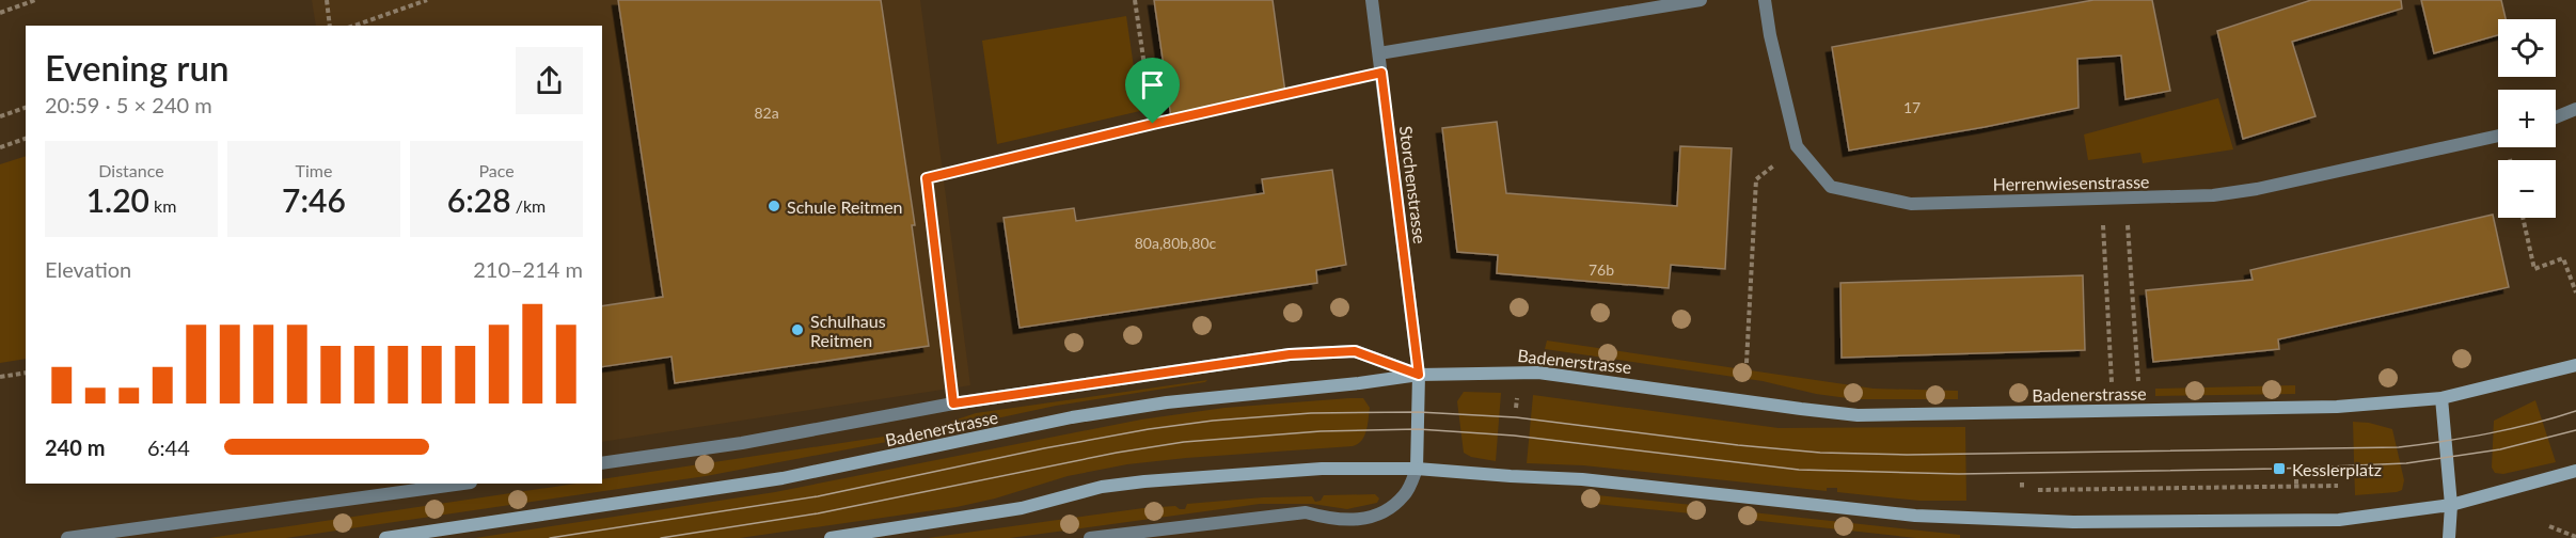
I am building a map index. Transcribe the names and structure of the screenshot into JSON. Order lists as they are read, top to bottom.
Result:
{
  "streets": {
    "main road": ["Badenerstrasse"],
    "street": ["Herrenwiesenstrasse", "Storchenstrasse"]
  },
  "crossings": [
    ["Storchenstrasse", "Badenerstrasse"]
  ],
  "places": {
    "other": ["Schule Reitmen", "Schulhaus Reitmen"],
    "transit": ["Kesslerplatz"]
  },
  "house_numbers": [
    "17",
    "82a",
    "80a,80b,80c",
    "76b"
  ],
  "page": {
    "map_buttons": ["+", "−"],
    "heading": ["Evening run", "20:59 · 5 × 240 m"],
    "stats": [
      ["Distance", "1.20 km"],
      ["Time", "7:46"],
      ["Pace", "6:28 /km"]
    ],
    "chart": ["Elevation", "210–214 m"],
    "list": [
      {
        "name": "240 m",
        "note": "6:44"
      }
    ]
  }
}
